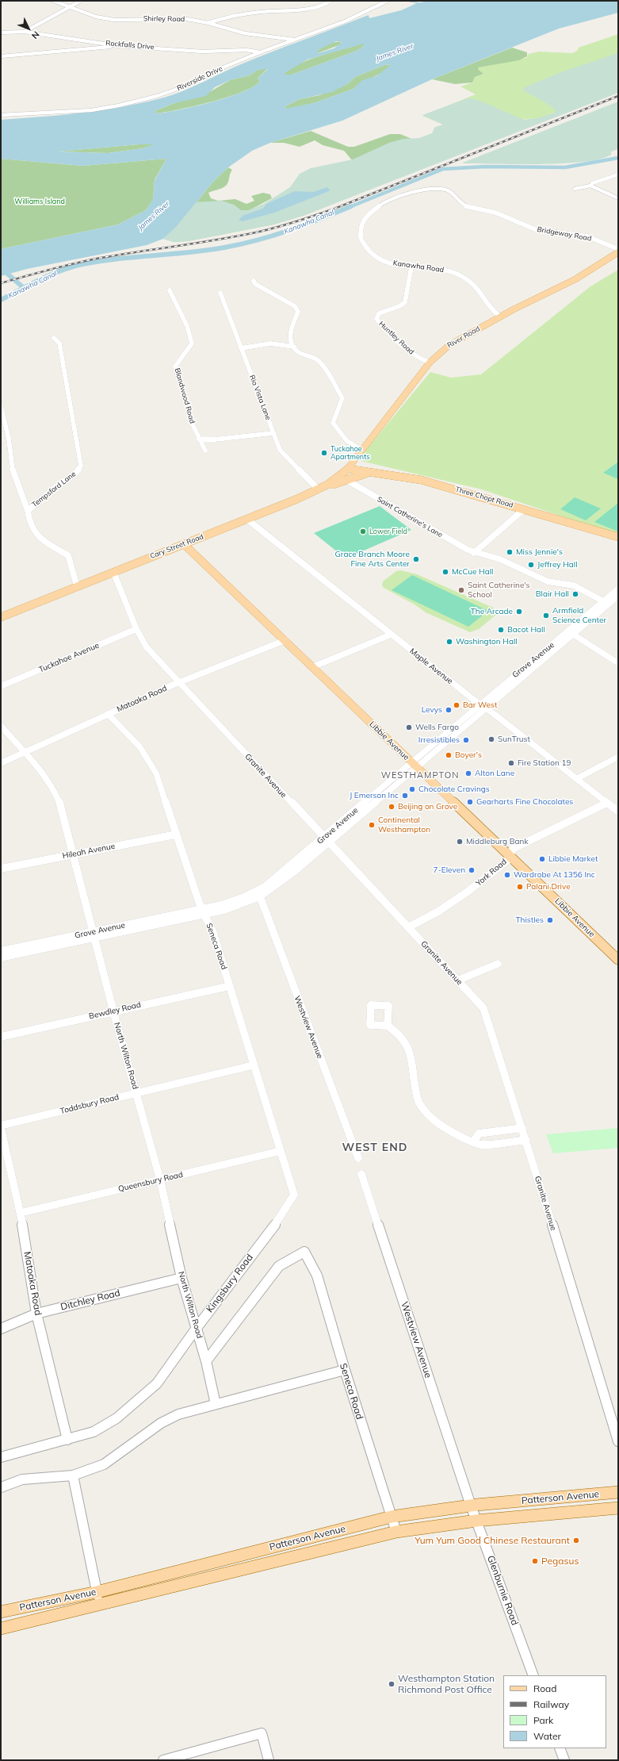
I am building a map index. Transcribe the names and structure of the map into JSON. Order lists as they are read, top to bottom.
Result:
{
  "streets": {
    "main road": [
      "River Road",
      "Three Chopt Road",
      "Cary Street Road",
      "Libbie Avenue",
      "Patterson Avenue"
    ],
    "street": [
      "Shirley Road",
      "Rockfalls Drive",
      "Riverside Drive",
      "Bridgeway Road",
      "Kanawha Road",
      "Huntley Road",
      "Blandwood Road",
      "Rio Vista Lane",
      "Tempsford Lane",
      "Saint Catherine's Lane",
      "Tuckahoe Avenue",
      "Grove Avenue",
      "Maple Avenue",
      "Matoaka Road",
      "Granite Avenue",
      "Hileah Avenue",
      "York Road",
      "Seneca Road",
      "Bewdley Road",
      "Westview Avenue",
      "North Wilton Road",
      "Toddsbury Road",
      "Queensbury Road",
      "Kingsbury Road",
      "Ditchley Road",
      "Glenburnie Road"
    ]
  },
  "crossings": [
    ["Shirley Road", "Riverside Drive"],
    ["Rockfalls Drive", "Riverside Drive"],
    ["Bridgeway Road", "Kanawha Road"],
    ["Kanawha Road", "River Road"],
    ["Kanawha Road", "Huntley Road"],
    ["River Road", "Huntley Road"],
    ["River Road", "Three Chopt Road"],
    ["River Road", "Cary Street Road"],
    ["Rio Vista Lane", "Cary Street Road"],
    ["Tempsford Lane", "Cary Street Road"],
    ["Three Chopt Road", "Cary Street Road"],
    ["Saint Catherine's Lane", "Grove Avenue"],
    ["Cary Street Road", "Maple Avenue"],
    ["Cary Street Road", "Libbie Avenue"],
    ["Cary Street Road", "Granite Avenue"],
    ["Tuckahoe Avenue", "Granite Avenue"],
    ["Grove Avenue", "Maple Avenue"],
    ["Grove Avenue", "Libbie Avenue"],
    ["Grove Avenue", "Granite Avenue"],
    ["Grove Avenue", "Seneca Road"],
    ["Grove Avenue", "Westview Avenue"],
    ["Grove Avenue", "North Wilton Road"],
    ["Maple Avenue", "York Road"],
    ["Matoaka Road", "Libbie Avenue"],
    ["Matoaka Road", "Granite Avenue"],
    ["Matoaka Road", "Seneca Road"],
    ["Matoaka Road", "North Wilton Road"],
    ["Matoaka Road", "Toddsbury Road"],
    ["Matoaka Road", "Queensbury Road"],
    ["Matoaka Road", "Kingsbury Road"],
    ["Matoaka Road", "Ditchley Road"],
    ["Libbie Avenue", "York Road"],
    ["Granite Avenue", "York Road"],
    ["Hileah Avenue", "Seneca Road"],
    ["Hileah Avenue", "North Wilton Road"],
    ["Seneca Road", "Bewdley Road"],
    ["Seneca Road", "North Wilton Road"],
    ["Seneca Road", "Toddsbury Road"],
    ["Seneca Road", "Queensbury Road"],
    ["Seneca Road", "Kingsbury Road"],
    ["Seneca Road", "Patterson Avenue"],
    ["Bewdley Road", "North Wilton Road"],
    ["Westview Avenue", "Patterson Avenue"],
    ["Westview Avenue", "Glenburnie Road"],
    ["North Wilton Road", "Toddsbury Road"],
    ["North Wilton Road", "Queensbury Road"],
    ["North Wilton Road", "Kingsbury Road"],
    ["North Wilton Road", "Ditchley Road"],
    ["Patterson Avenue", "Glenburnie Road"]
  ],
  "districts": ["WESTHAMPTON", "WEST END"],
  "water": ["James River", "Kanawha Canal"],
  "parks": ["Williams Island"],
  "places": [
    "Tuckahoe Apartments",
    "Lower Field",
    "Miss Jennie's",
    "Grace Branch Moore Fine Arts Center",
    "Jeffrey Hall",
    "McCue Hall",
    "Saint Catherine's School",
    "Blair Hall",
    "The Arcade",
    "Armfield Science Center",
    "Bacot Hall",
    "Washington Hall",
    "Bar West",
    "Levys",
    "Wells Fargo",
    "SunTrust",
    "Irresistibles",
    "Boyer's",
    "Fire Station 19",
    "Alton Lane",
    "Chocolate Cravings",
    "J Emerson Inc",
    "Gearharts Fine Chocolates",
    "Beijing on Grove",
    "Continental Westhampton",
    "Middleburg Bank",
    "Libbie Market",
    "7-Eleven",
    "Wardrobe At 1356 Inc",
    "Palani Drive",
    "Thistles",
    "Yum Yum Good Chinese Restaurant",
    "Pegasus",
    "Westhampton Station Richmond Post Office"
  ],
  "legend": [
    "Road",
    "Railway",
    "Park",
    "Water"
  ],
  "north": "bottom right"
}
